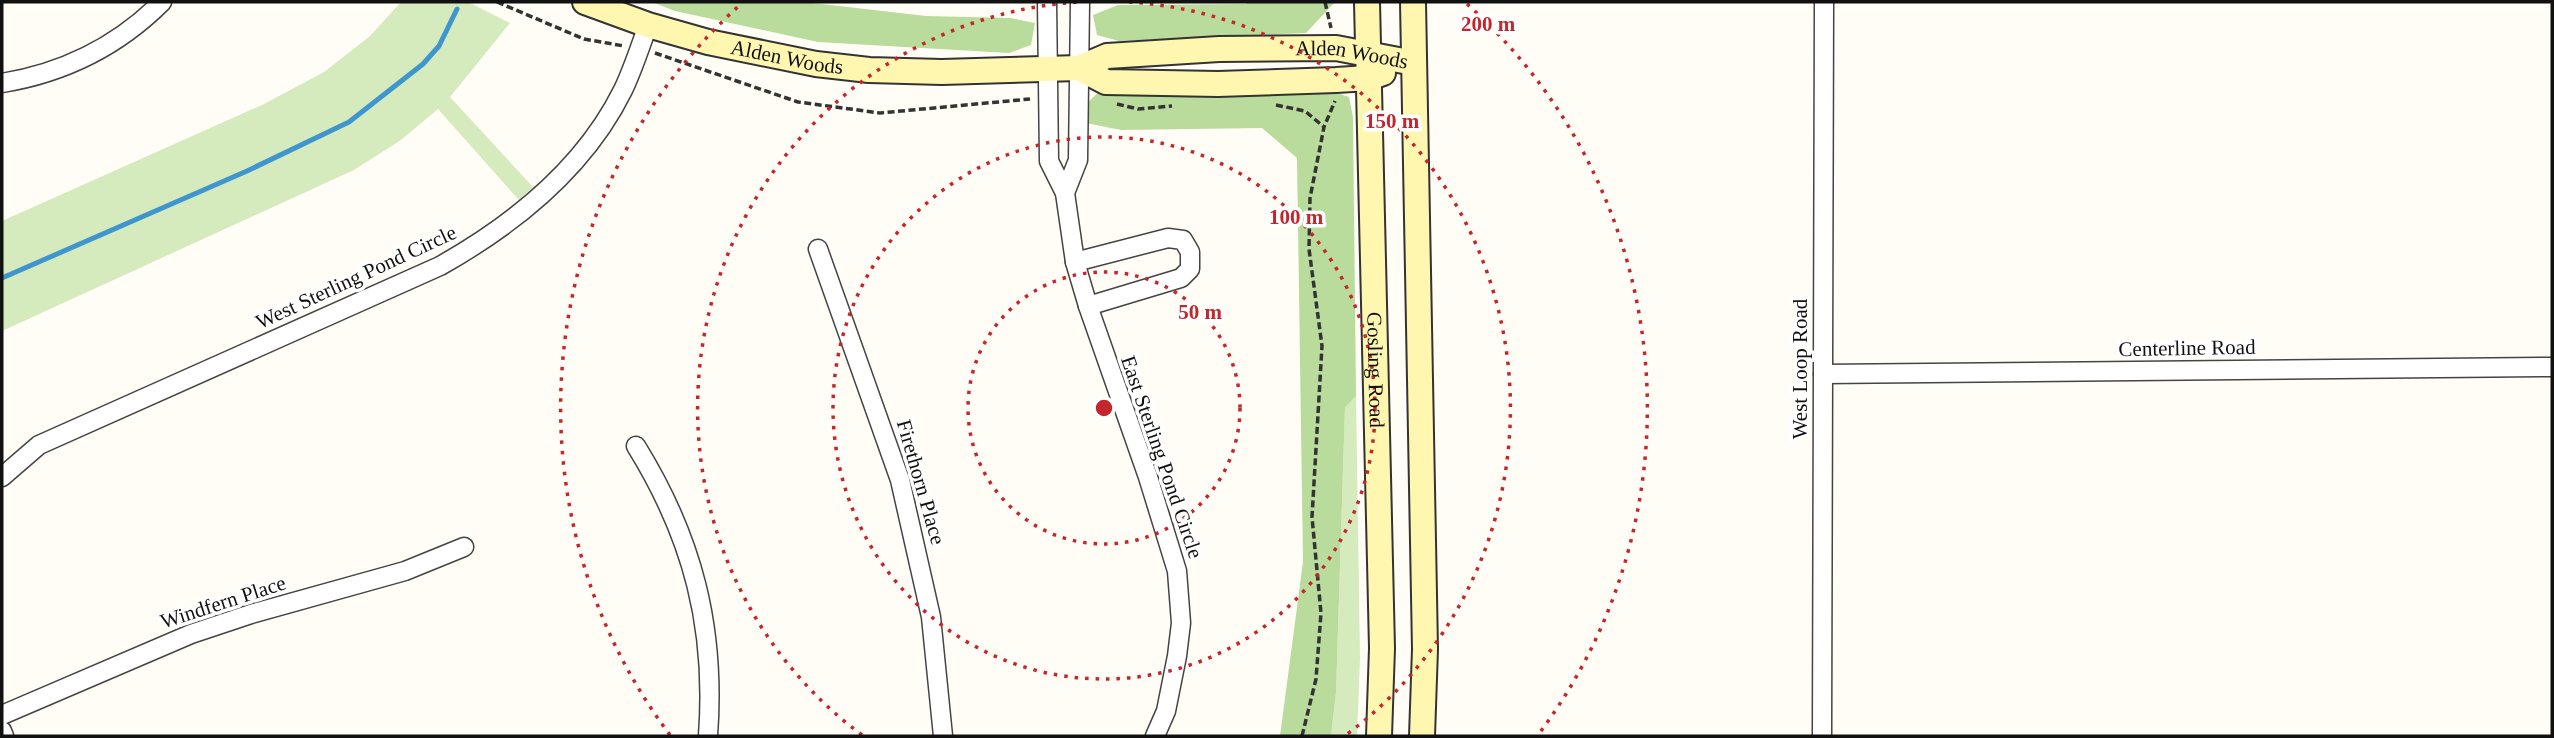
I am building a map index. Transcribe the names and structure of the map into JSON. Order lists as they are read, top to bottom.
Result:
{
  "streets": {
    "main road": ["Alden Woods", "Gosling Road"],
    "street": [
      "West Sterling Pond Circle",
      "Centerline Road",
      "West Loop Road",
      "East Sterling Pond Circle",
      "Firethorn Place",
      "Windfern Place"
    ]
  },
  "crossings": [
    ["Alden Woods", "West Sterling Pond Circle"],
    ["Alden Woods", "Gosling Road"],
    ["Alden Woods", "East Sterling Pond Circle"],
    ["Centerline Road", "West Loop Road"]
  ],
  "rings": [
    "200 m",
    "150 m",
    "100 m",
    "50 m"
  ]
}
